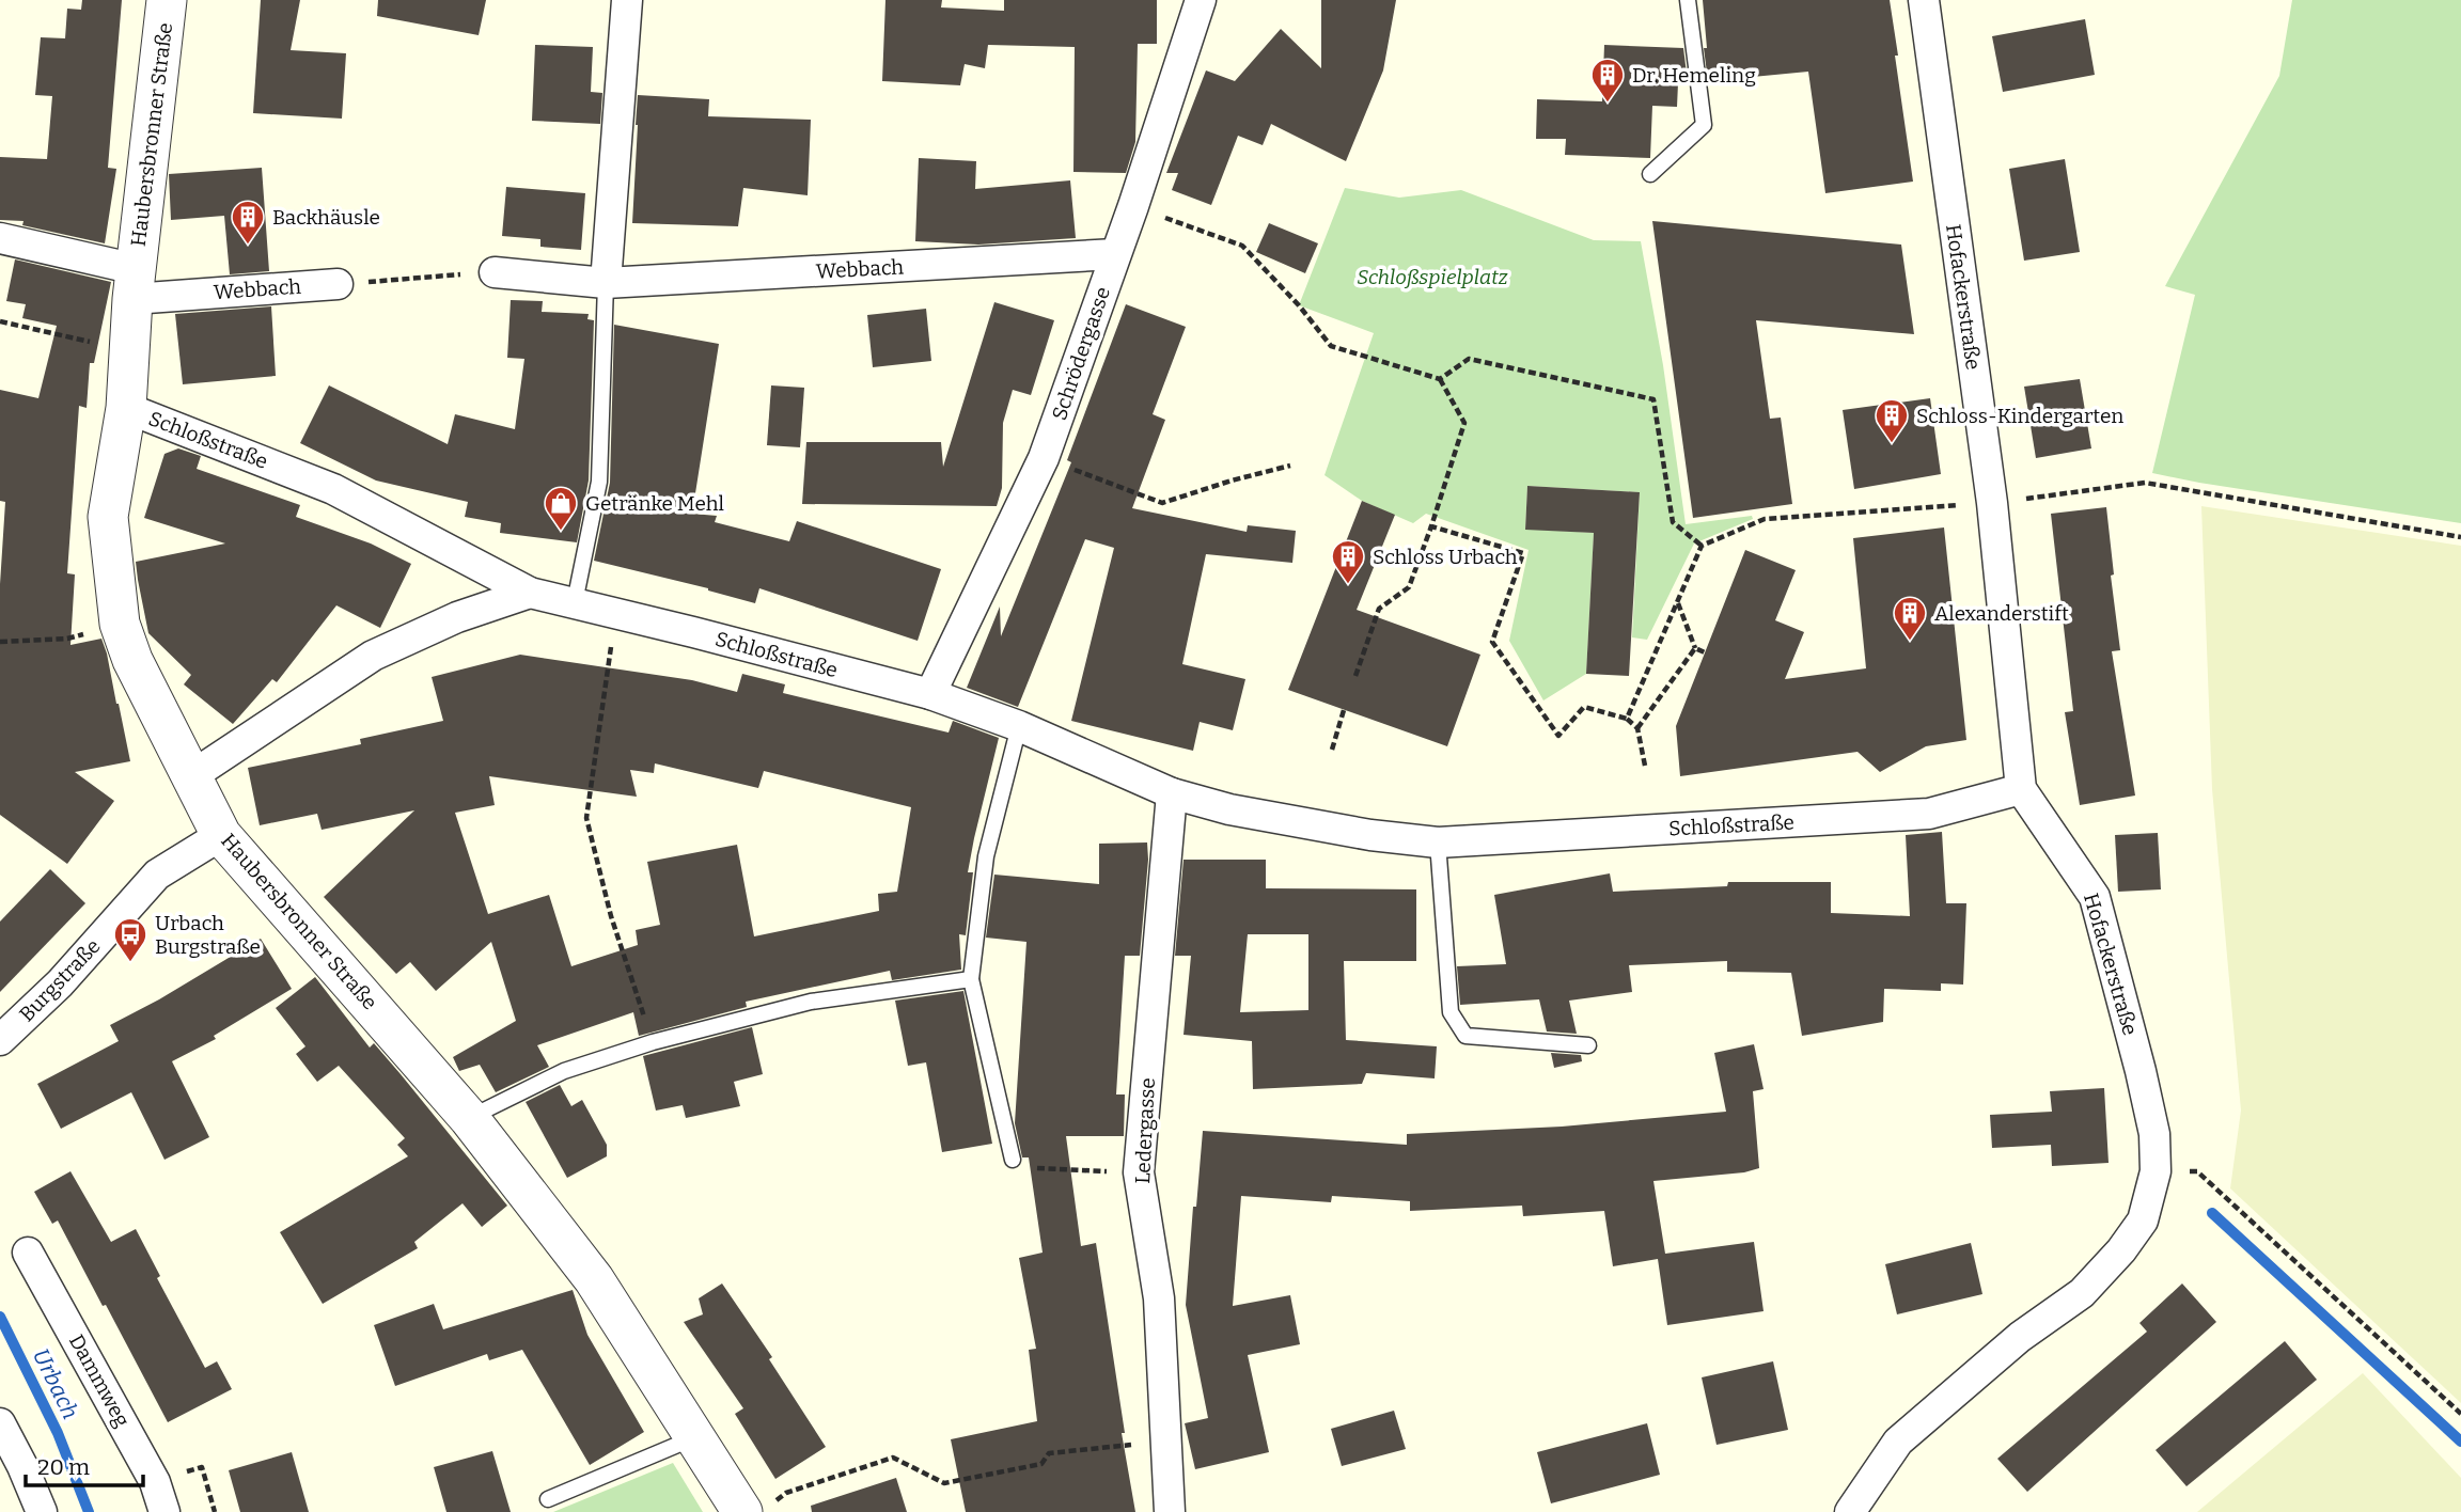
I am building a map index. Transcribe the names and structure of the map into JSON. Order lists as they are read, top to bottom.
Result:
{
  "streets": {
    "street": [
      "Haubersbronner Straße",
      "Webbach",
      "Hofackerstraße",
      "Schrödergasse",
      "Schloßstraße",
      "Burgstraße",
      "Ledergasse",
      "Dammweg"
    ]
  },
  "crossings": [
    ["Haubersbronner Straße", "Webbach"],
    ["Haubersbronner Straße", "Schloßstraße"],
    ["Haubersbronner Straße", "Burgstraße"],
    ["Webbach", "Schrödergasse"],
    ["Hofackerstraße", "Schloßstraße"],
    ["Schrödergasse", "Schloßstraße"],
    ["Schloßstraße", "Ledergasse"]
  ],
  "water": ["Urbach"],
  "parks": ["Schloßspielplatz"],
  "places": {
    "building": [
      "Dr. Hemeling",
      "Backhäusle",
      "Schloss-Kindergarten",
      "Schloss Urbach",
      "Alexanderstift"
    ],
    "shop": ["Getränke Mehl"],
    "bus stop": ["Urbach Burgstraße"]
  },
  "scale_bar": "20 m"
}
